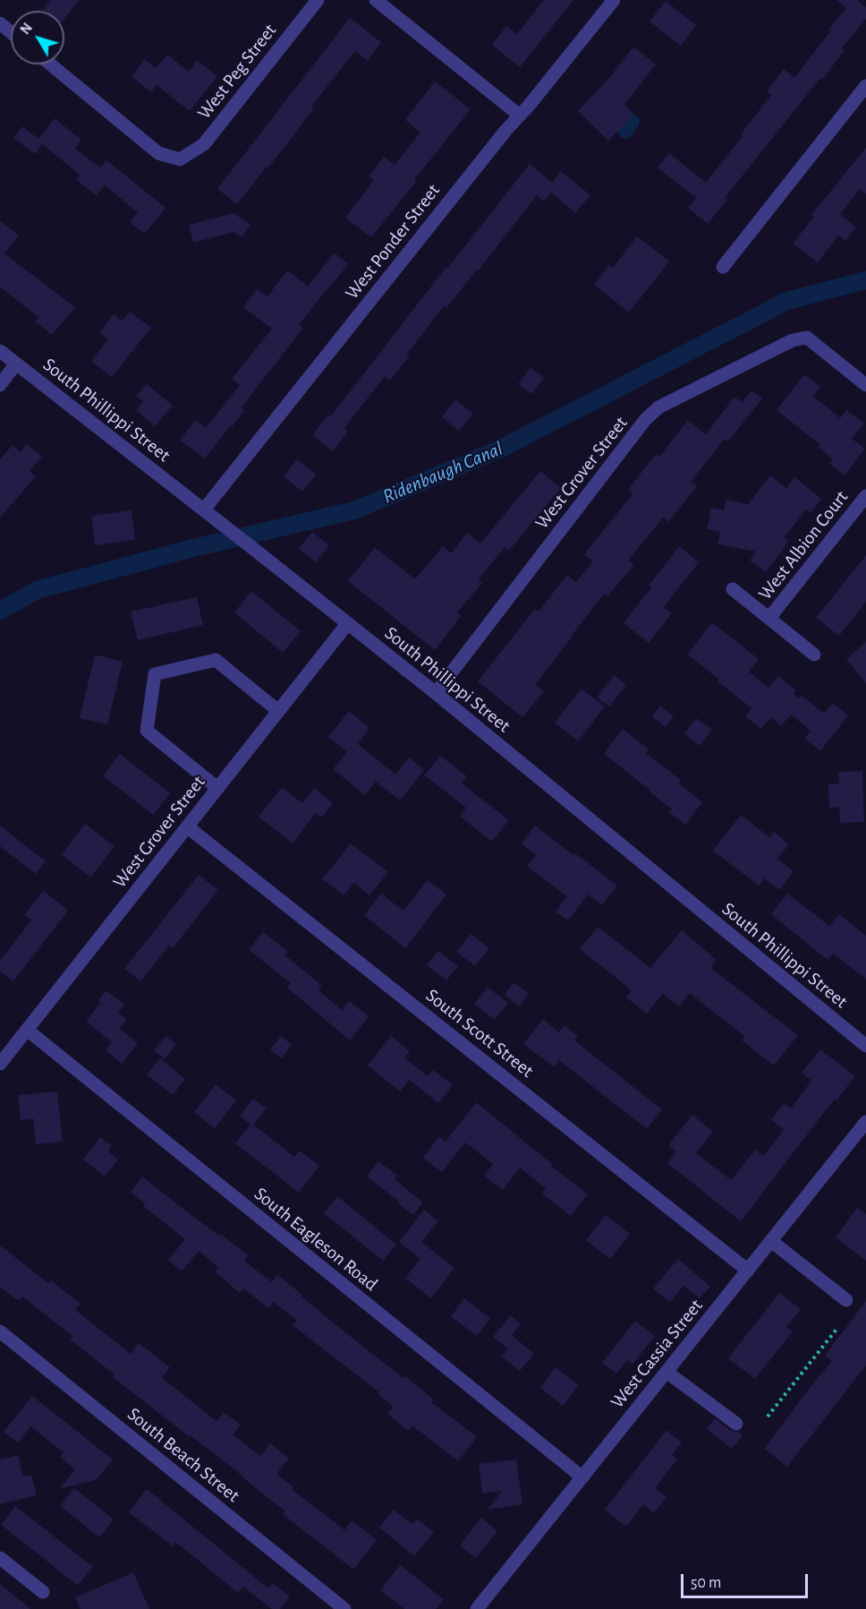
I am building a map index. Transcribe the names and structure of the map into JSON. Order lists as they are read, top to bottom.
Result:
{
  "streets": {
    "street": [
      "West Peg Street",
      "West Ponder Street",
      "South Phillippi Street",
      "West Grover Street",
      "West Albion Court",
      "South Scott Street",
      "South Eagleson Road",
      "West Cassia Street",
      "South Beach Street"
    ]
  },
  "crossings": [
    ["West Ponder Street", "South Phillippi Street"],
    ["South Phillippi Street", "West Grover Street"],
    ["West Grover Street", "South Scott Street"],
    ["West Grover Street", "South Eagleson Road"],
    ["South Scott Street", "West Cassia Street"],
    ["South Eagleson Road", "West Cassia Street"]
  ],
  "water": ["Ridenbaugh Canal"],
  "scale_bar": "50 m",
  "north": "top left"
}
